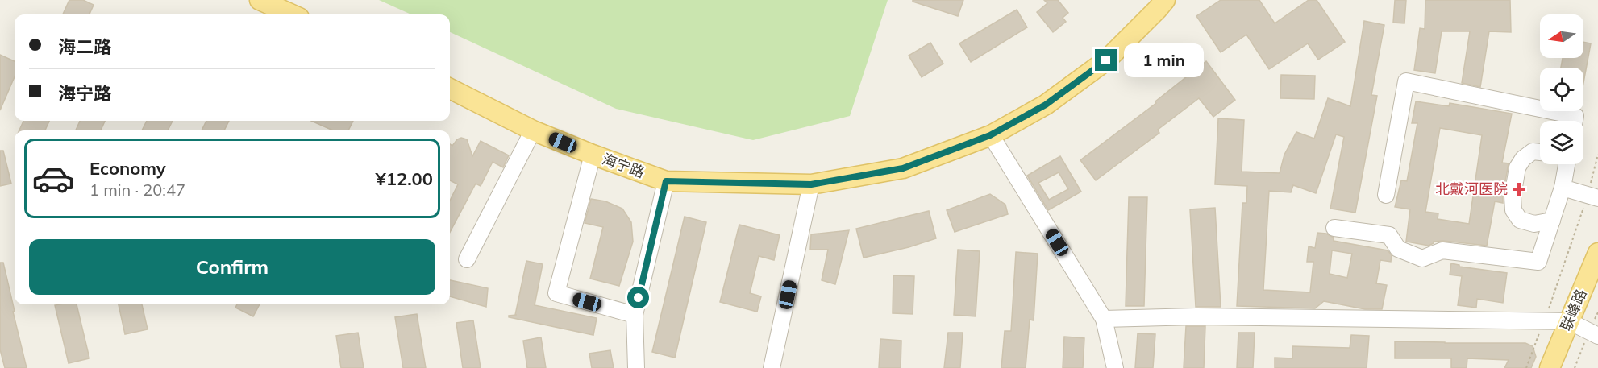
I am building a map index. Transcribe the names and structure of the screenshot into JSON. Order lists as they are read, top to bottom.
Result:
{
  "streets": {
    "main road": ["海宁路", "联峰路"]
  },
  "places": {
    "health": ["北戴河医院"]
  },
  "north": "left",
  "page": {
    "banner": ["海二路", "海宁路"],
    "bubble": "1 min",
    "list": [
      {
        "name": "Economy",
        "note": "1 min · 20:47",
        "value": "¥12.00"
      }
    ],
    "buttons": "Confirm"
  }
}
